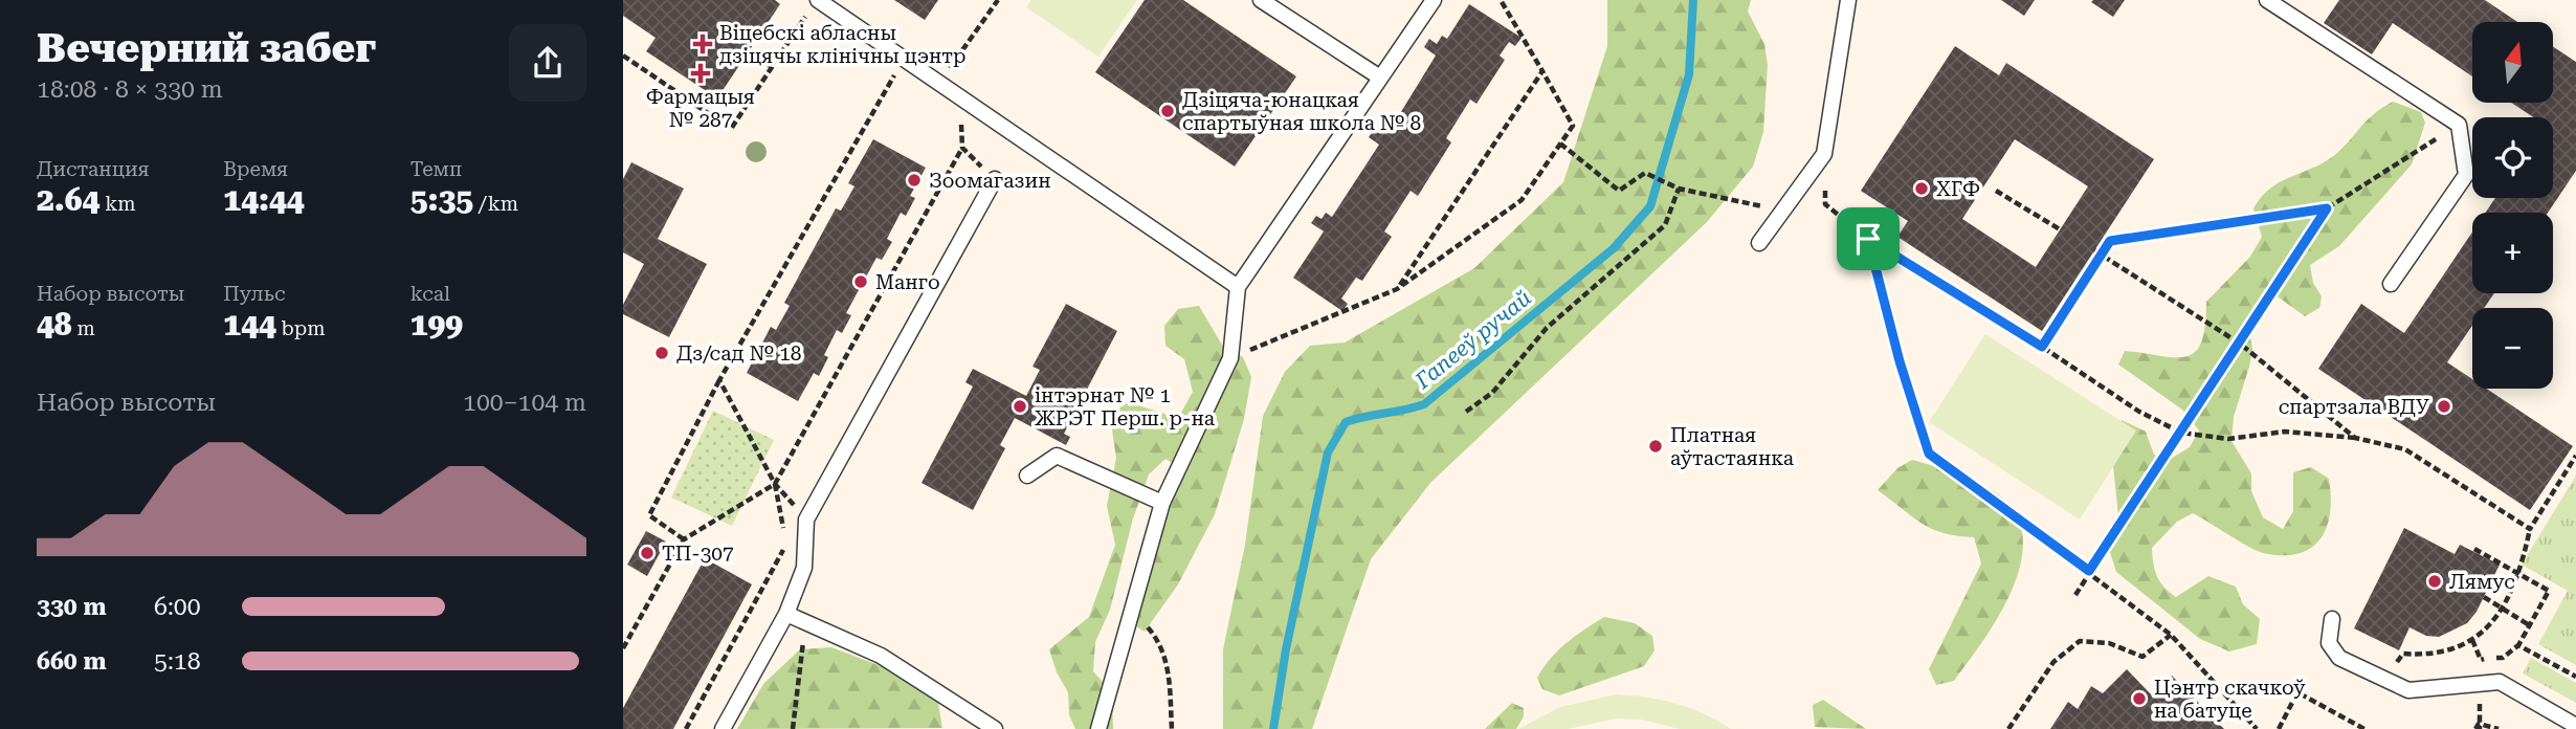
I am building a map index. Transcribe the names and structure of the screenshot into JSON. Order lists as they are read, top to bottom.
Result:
{
  "water": ["Гапееў ручай"],
  "places": {
    "health": ["Віцебскі абласны дзіцячы клінічны цэнтр", "Фармацыя № 287"],
    "other": [
      "Дзіцяча-юнацкая спартыўная школа № 8",
      "Зоомагазин",
      "ХГФ",
      "Манго",
      "Дз/сад № 18",
      "інтэрнат № 1 ЖРЭТ Перш. р-на",
      "спартзала ВДУ",
      "Платная аўтастаянка",
      "ТП-307",
      "Лямус",
      "Цэнтр скачкоў на батуце"
    ]
  },
  "north": "top",
  "page": {
    "heading": ["Вечерний забег", "18:08 · 8 × 330 m"],
    "map_buttons": ["+", "−"],
    "stats": [
      ["Дистанция", "2.64 km"],
      ["Время", "14:44"],
      ["Темп", "5:35 /km"],
      ["Набор высоты", "48 m"],
      ["Пульс", "144 bpm"],
      ["kcal", "199"]
    ],
    "chart": ["Набор высоты", "100–104 m"],
    "list": [
      {
        "name": "330 m",
        "note": "6:00"
      },
      {
        "name": "660 m",
        "note": "5:18"
      }
    ]
  }
}
